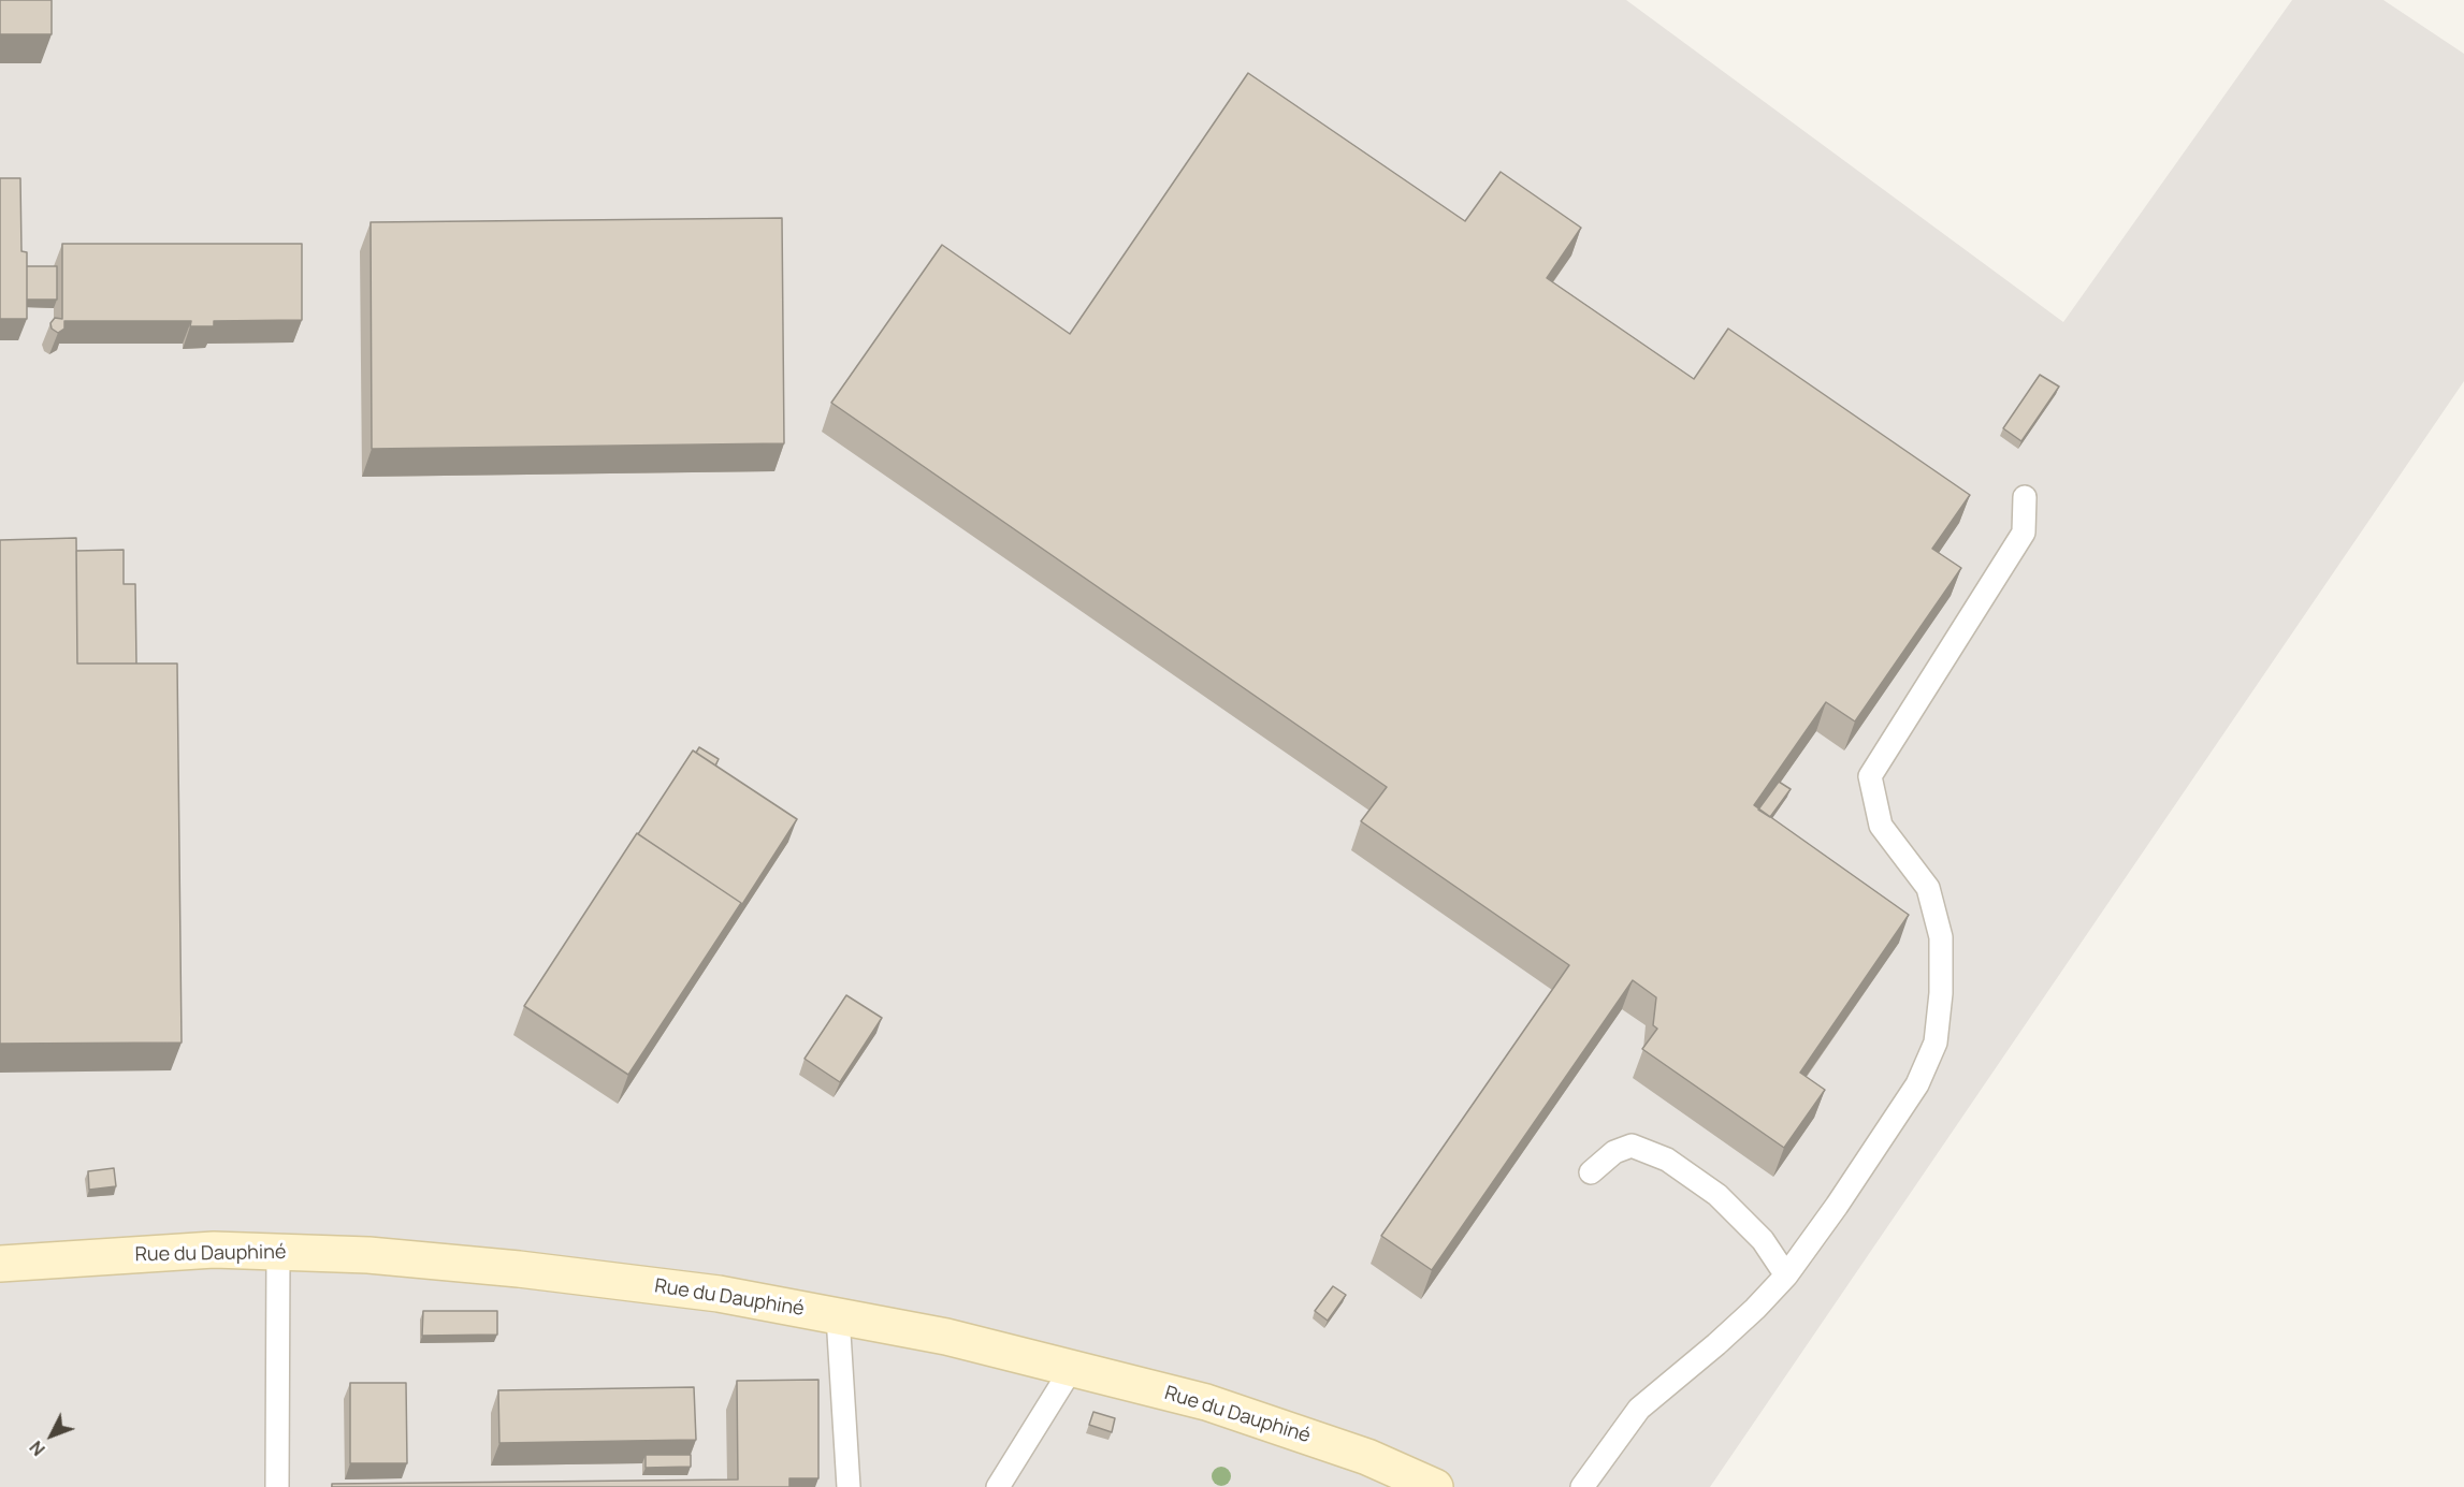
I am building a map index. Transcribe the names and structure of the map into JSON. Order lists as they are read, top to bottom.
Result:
{
  "streets": {
    "main road": ["Rue du Dauphiné"]
  },
  "north": "bottom left"
}
